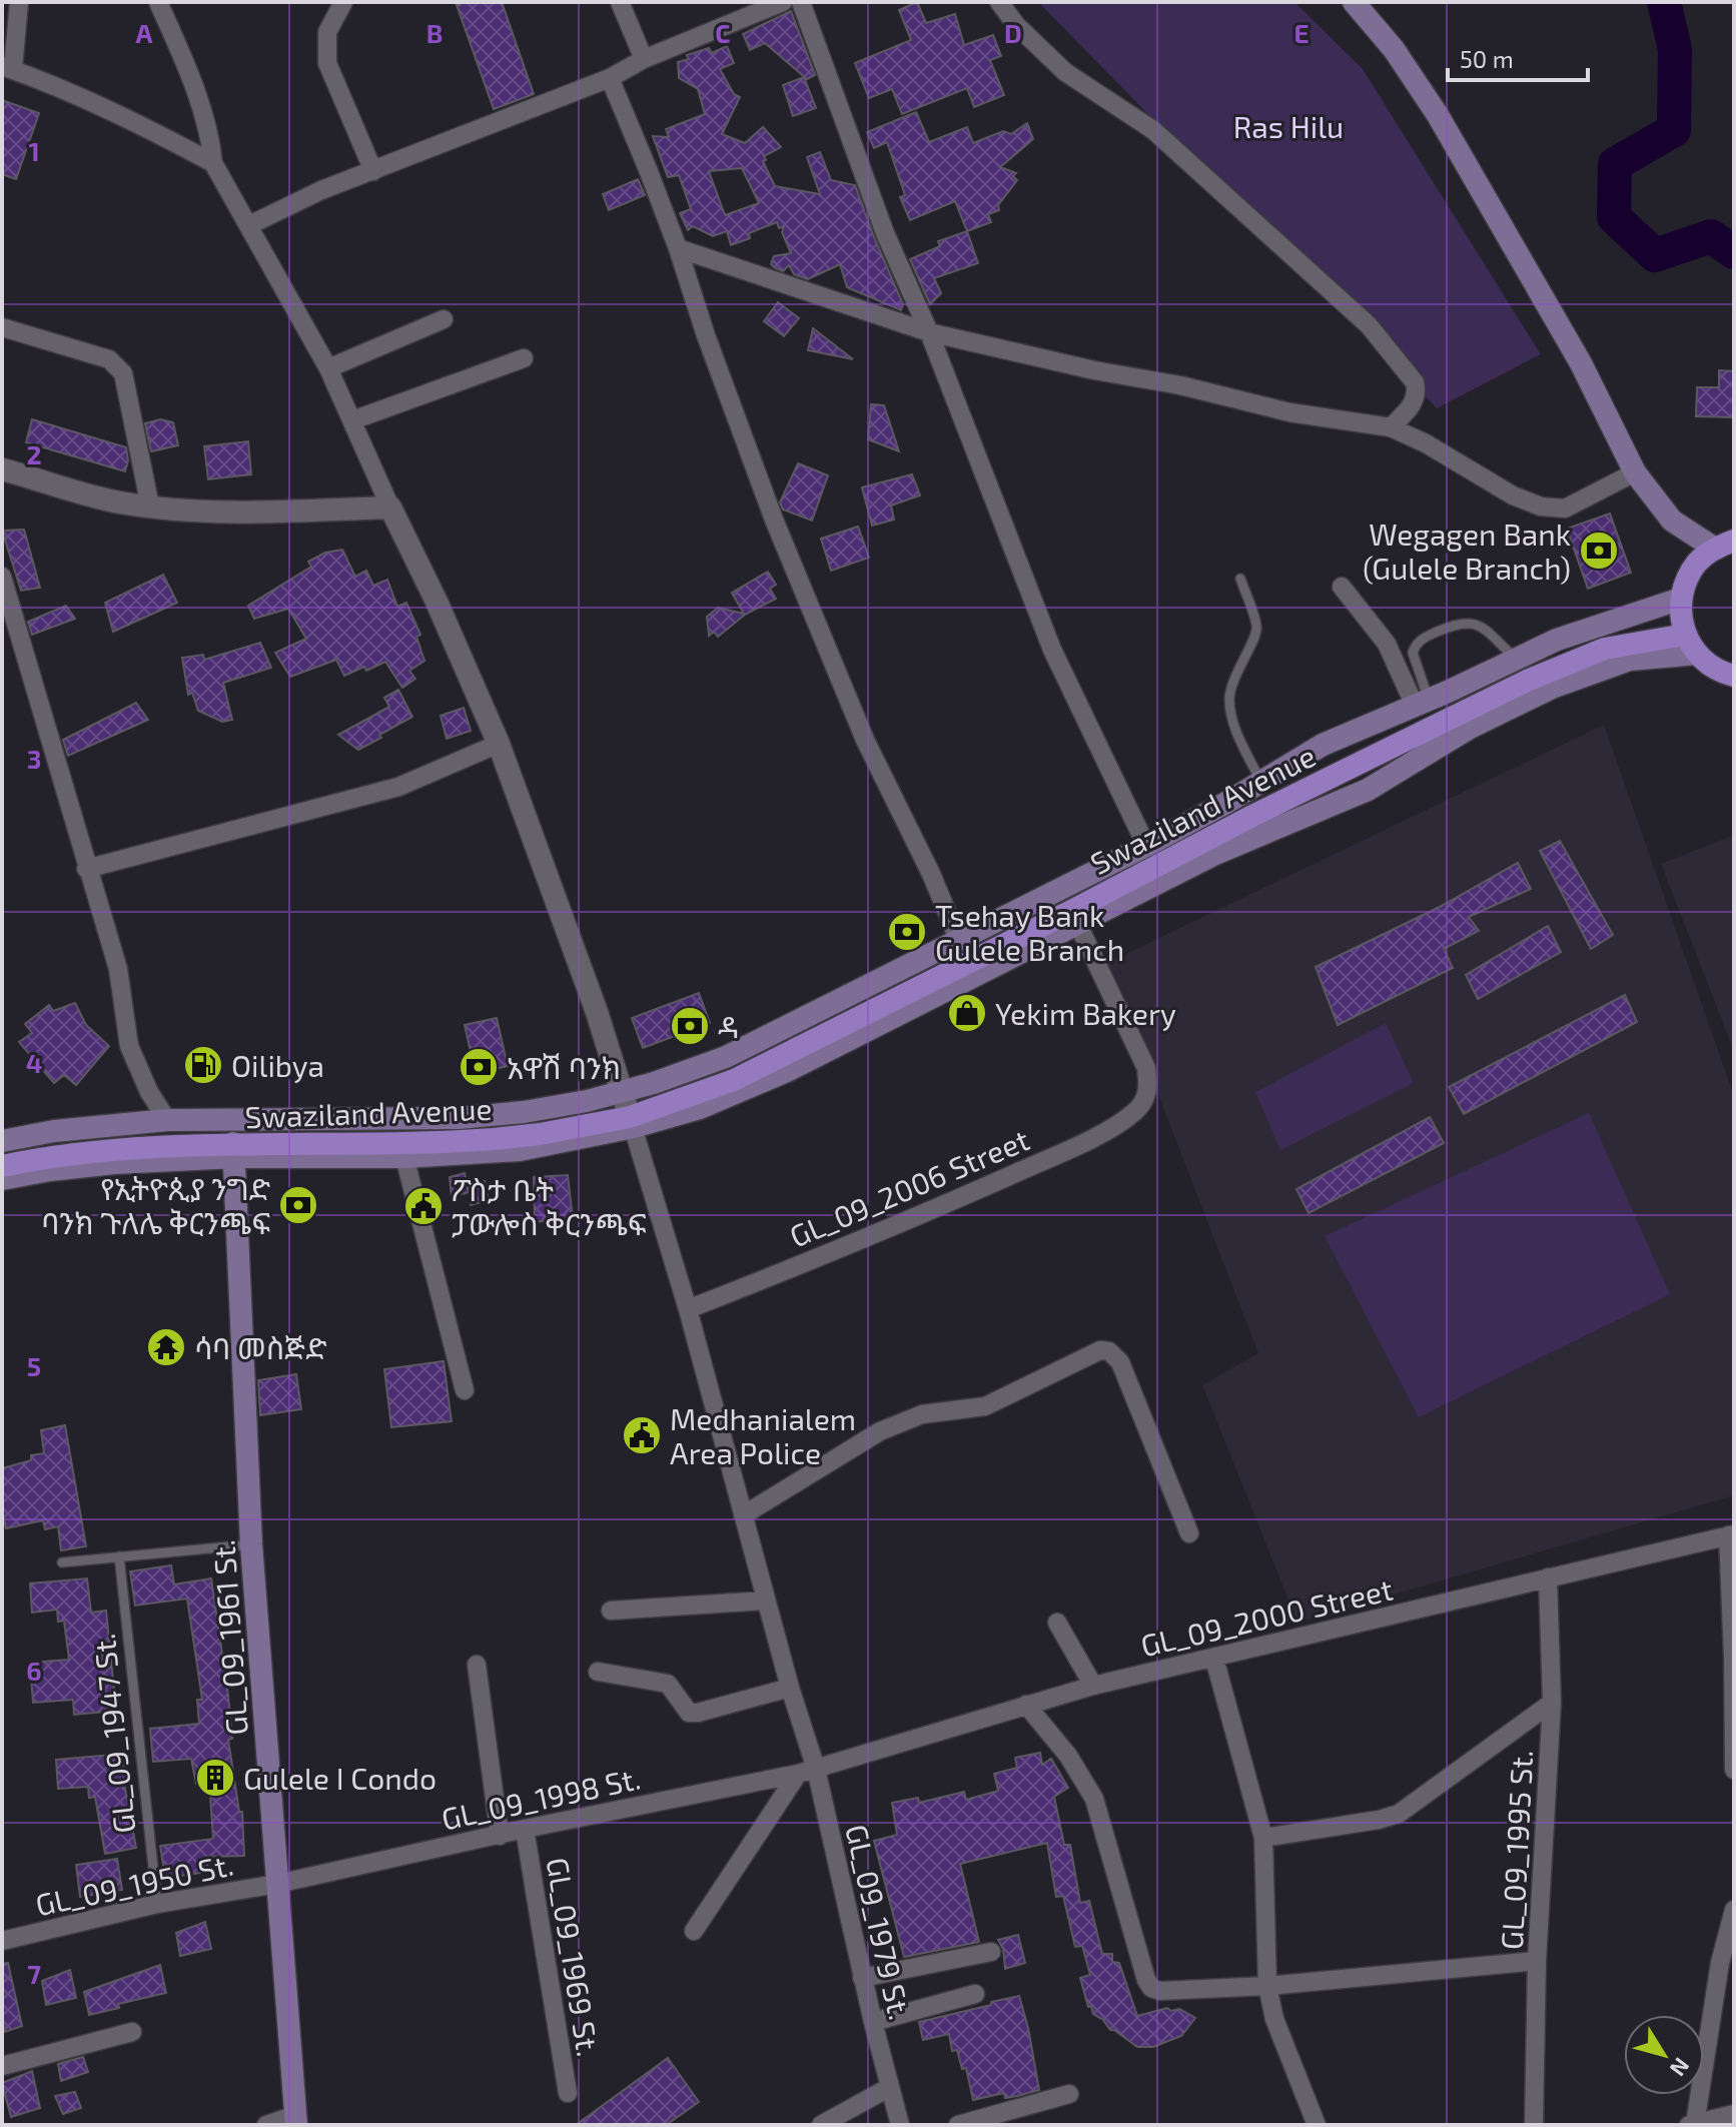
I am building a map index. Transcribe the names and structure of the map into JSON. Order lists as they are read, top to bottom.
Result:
{
  "streets": {
    "main road": ["Swaziland Avenue", "GL_09_1961 St."],
    "street": [
      "GL_09_2006 Street",
      "GL_09_2000 Street",
      "GL_09_1998 St.",
      "GL_09_1995 St.",
      "GL_09_1950 St.",
      "GL_09_1979 St.",
      "GL_09_1969 St."
    ],
    "lane": ["GL_09_1947 St."]
  },
  "crossings": [
    ["Swaziland Avenue", "GL_09_1961 St."],
    ["Swaziland Avenue", "GL_09_1979 St."],
    ["GL_09_2006 Street", "GL_09_1979 St."],
    ["GL_09_2000 Street", "GL_09_1998 St."],
    ["GL_09_2000 Street", "GL_09_1995 St."],
    ["GL_09_2000 Street", "GL_09_1979 St."],
    ["GL_09_1961 St.", "GL_09_1998 St."],
    ["GL_09_1961 St.", "GL_09_1950 St."],
    ["GL_09_1947 St.", "GL_09_1950 St."],
    ["GL_09_1998 St.", "GL_09_1950 St."],
    ["GL_09_1998 St.", "GL_09_1979 St."],
    ["GL_09_1998 St.", "GL_09_1969 St."]
  ],
  "parks": ["Ras Hilu"],
  "places": {
    "bank": [
      "Wegagen Bank (Gulele Branch)",
      "Tsehay Bank Gulele Branch",
      "ዳ",
      "አዋሽ ባንክ",
      "የኢትዮጲያ ንግድ ባንክ ጉለሌ ቅርንጫፍ"
    ],
    "shop": ["Yekim Bakery"],
    "fuel station": ["Oilibya"],
    "public building": ["ፖስታ ቤት ፓውሎስ ቅርንጫፍ", "Medhanialem Area Police"],
    "temple": ["ሳባ መስጅድ"],
    "building": ["Gulele I Condo"]
  },
  "scale_bar": "50 m",
  "north": "bottom right",
  "grid": {
    "columns": [
      "A",
      "B",
      "C",
      "D",
      "E"
    ],
    "rows": [
      "1",
      "2",
      "3",
      "4",
      "5",
      "6",
      "7"
    ]
  }
}
